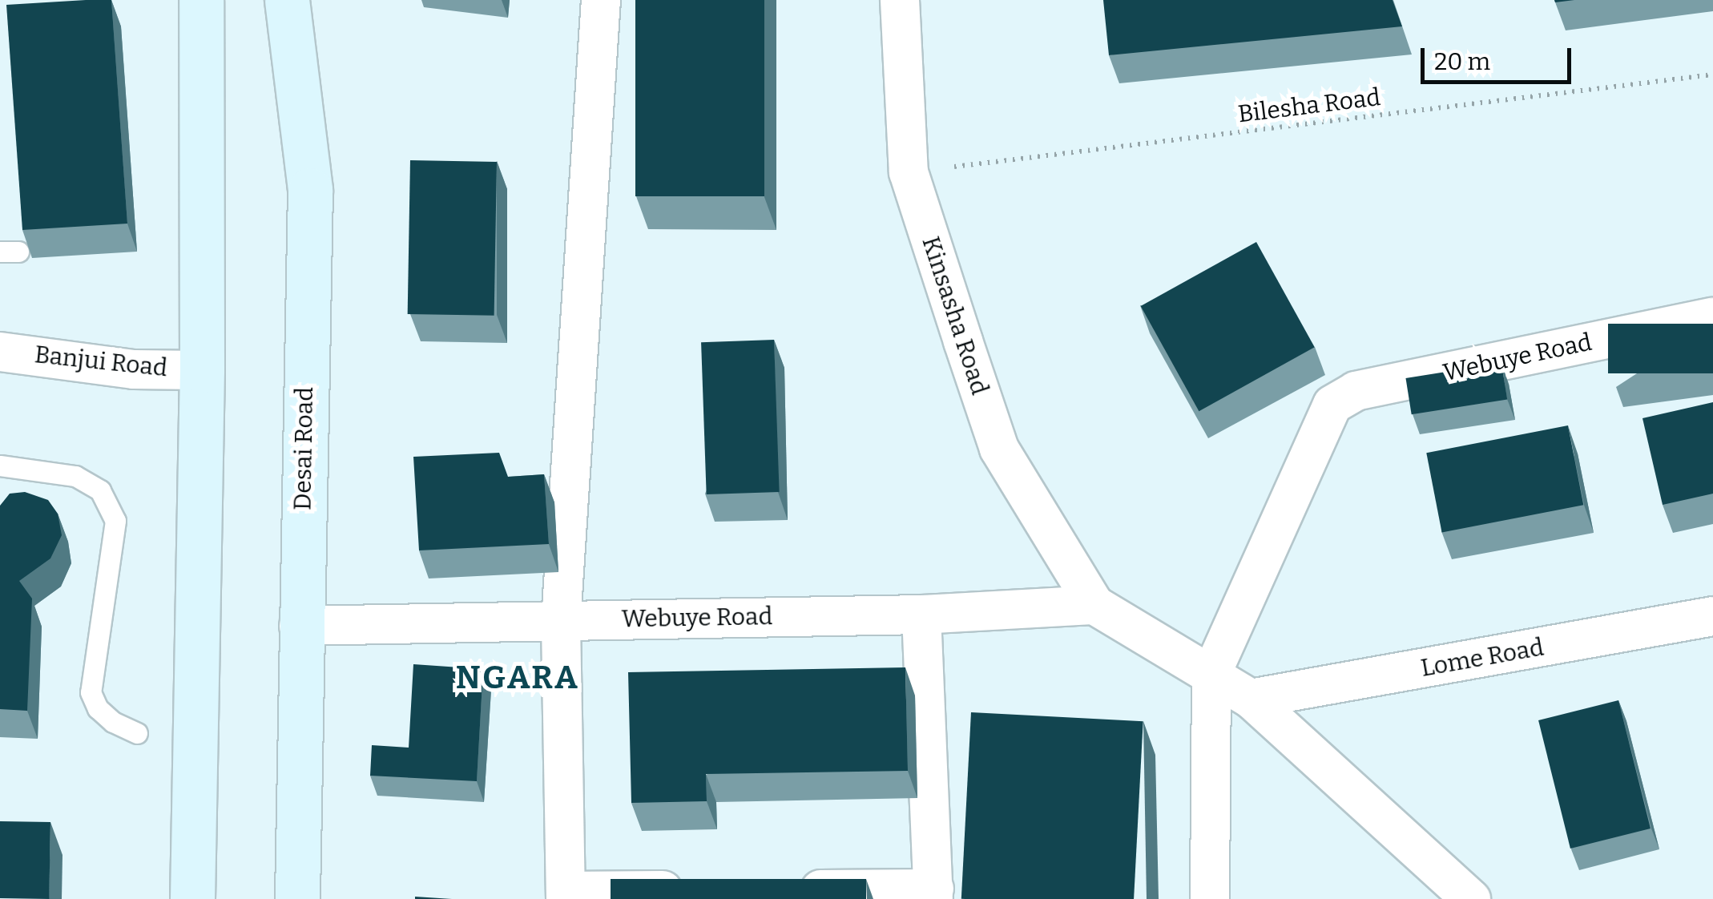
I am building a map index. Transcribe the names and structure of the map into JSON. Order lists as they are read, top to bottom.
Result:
{
  "streets": {
    "main road": ["Desai Road"],
    "street": [
      "Kinsasha Road",
      "Webuye Road",
      "Banjui Road",
      "Lome Road"
    ],
    "path": ["Bilesha Road"]
  },
  "crossings": [
    ["Bilesha Road", "Kinsasha Road"],
    ["Kinsasha Road", "Webuye Road"],
    ["Webuye Road", "Desai Road"]
  ],
  "districts": ["NGARA"],
  "scale_bar": "20 m"
}
